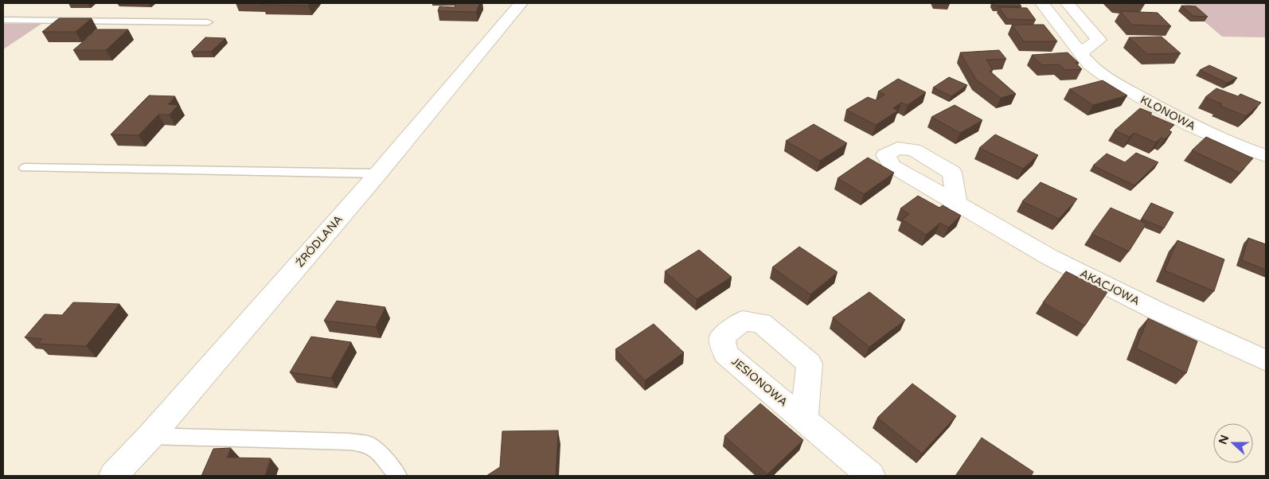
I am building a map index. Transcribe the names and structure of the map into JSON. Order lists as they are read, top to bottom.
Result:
{
  "streets": {
    "street": ["KLONOWA", "ŹRÓDLANA", "AKACJOWA"]
  },
  "north": "left"
}
